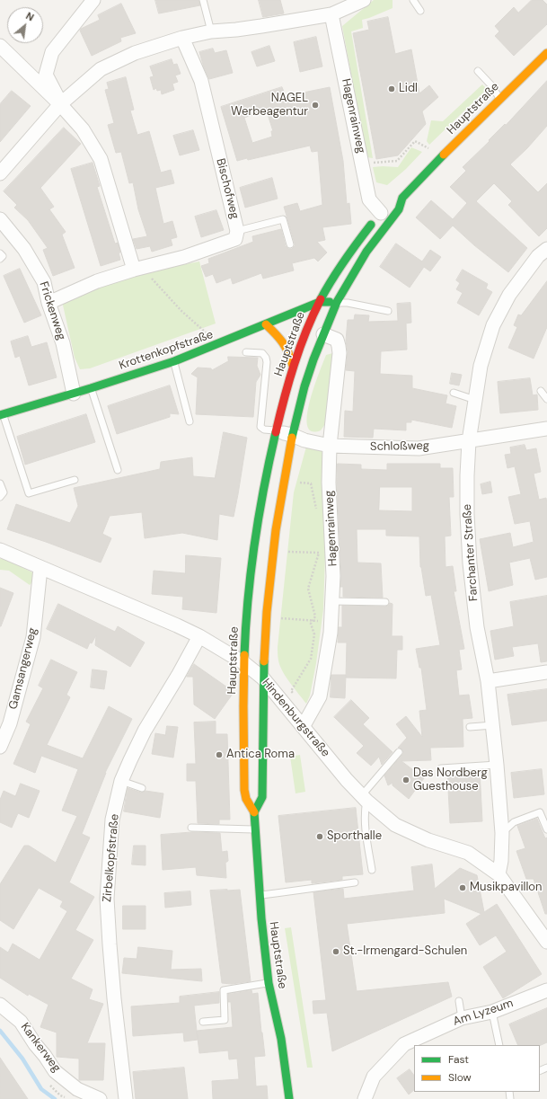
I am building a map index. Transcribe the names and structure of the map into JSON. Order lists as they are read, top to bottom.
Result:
{
  "streets": {
    "main road": ["Hauptstraße", "Krottenkopfstraße"],
    "street": [
      "Hagenrainweg",
      "Bischofweg",
      "Frickenweg",
      "Schloßweg",
      "Farchanter Straße",
      "Gamsangerweg",
      "Hindenburgstraße",
      "Zirbelkopfstraße",
      "Am Lyzeum",
      "Kankerweg"
    ]
  },
  "crossings": [
    ["Hauptstraße", "Hagenrainweg"],
    ["Hauptstraße", "Krottenkopfstraße"],
    ["Hauptstraße", "Schloßweg"],
    ["Hauptstraße", "Hindenburgstraße"],
    ["Hagenrainweg", "Schloßweg"],
    ["Hagenrainweg", "Hindenburgstraße"],
    ["Bischofweg", "Frickenweg"],
    ["Frickenweg", "Krottenkopfstraße"],
    ["Schloßweg", "Farchanter Straße"],
    ["Farchanter Straße", "Hindenburgstraße"],
    ["Gamsangerweg", "Hindenburgstraße"],
    ["Hindenburgstraße", "Zirbelkopfstraße"]
  ],
  "places": [
    "Lidl",
    "NAGEL Werbeagentur",
    "Antica Roma",
    "Das Nordberg Guesthouse",
    "Sporthalle",
    "Musikpavillon",
    "St.-Irmengard-Schulen"
  ],
  "legend": ["Fast", "Slow"],
  "north": "top right"
}
